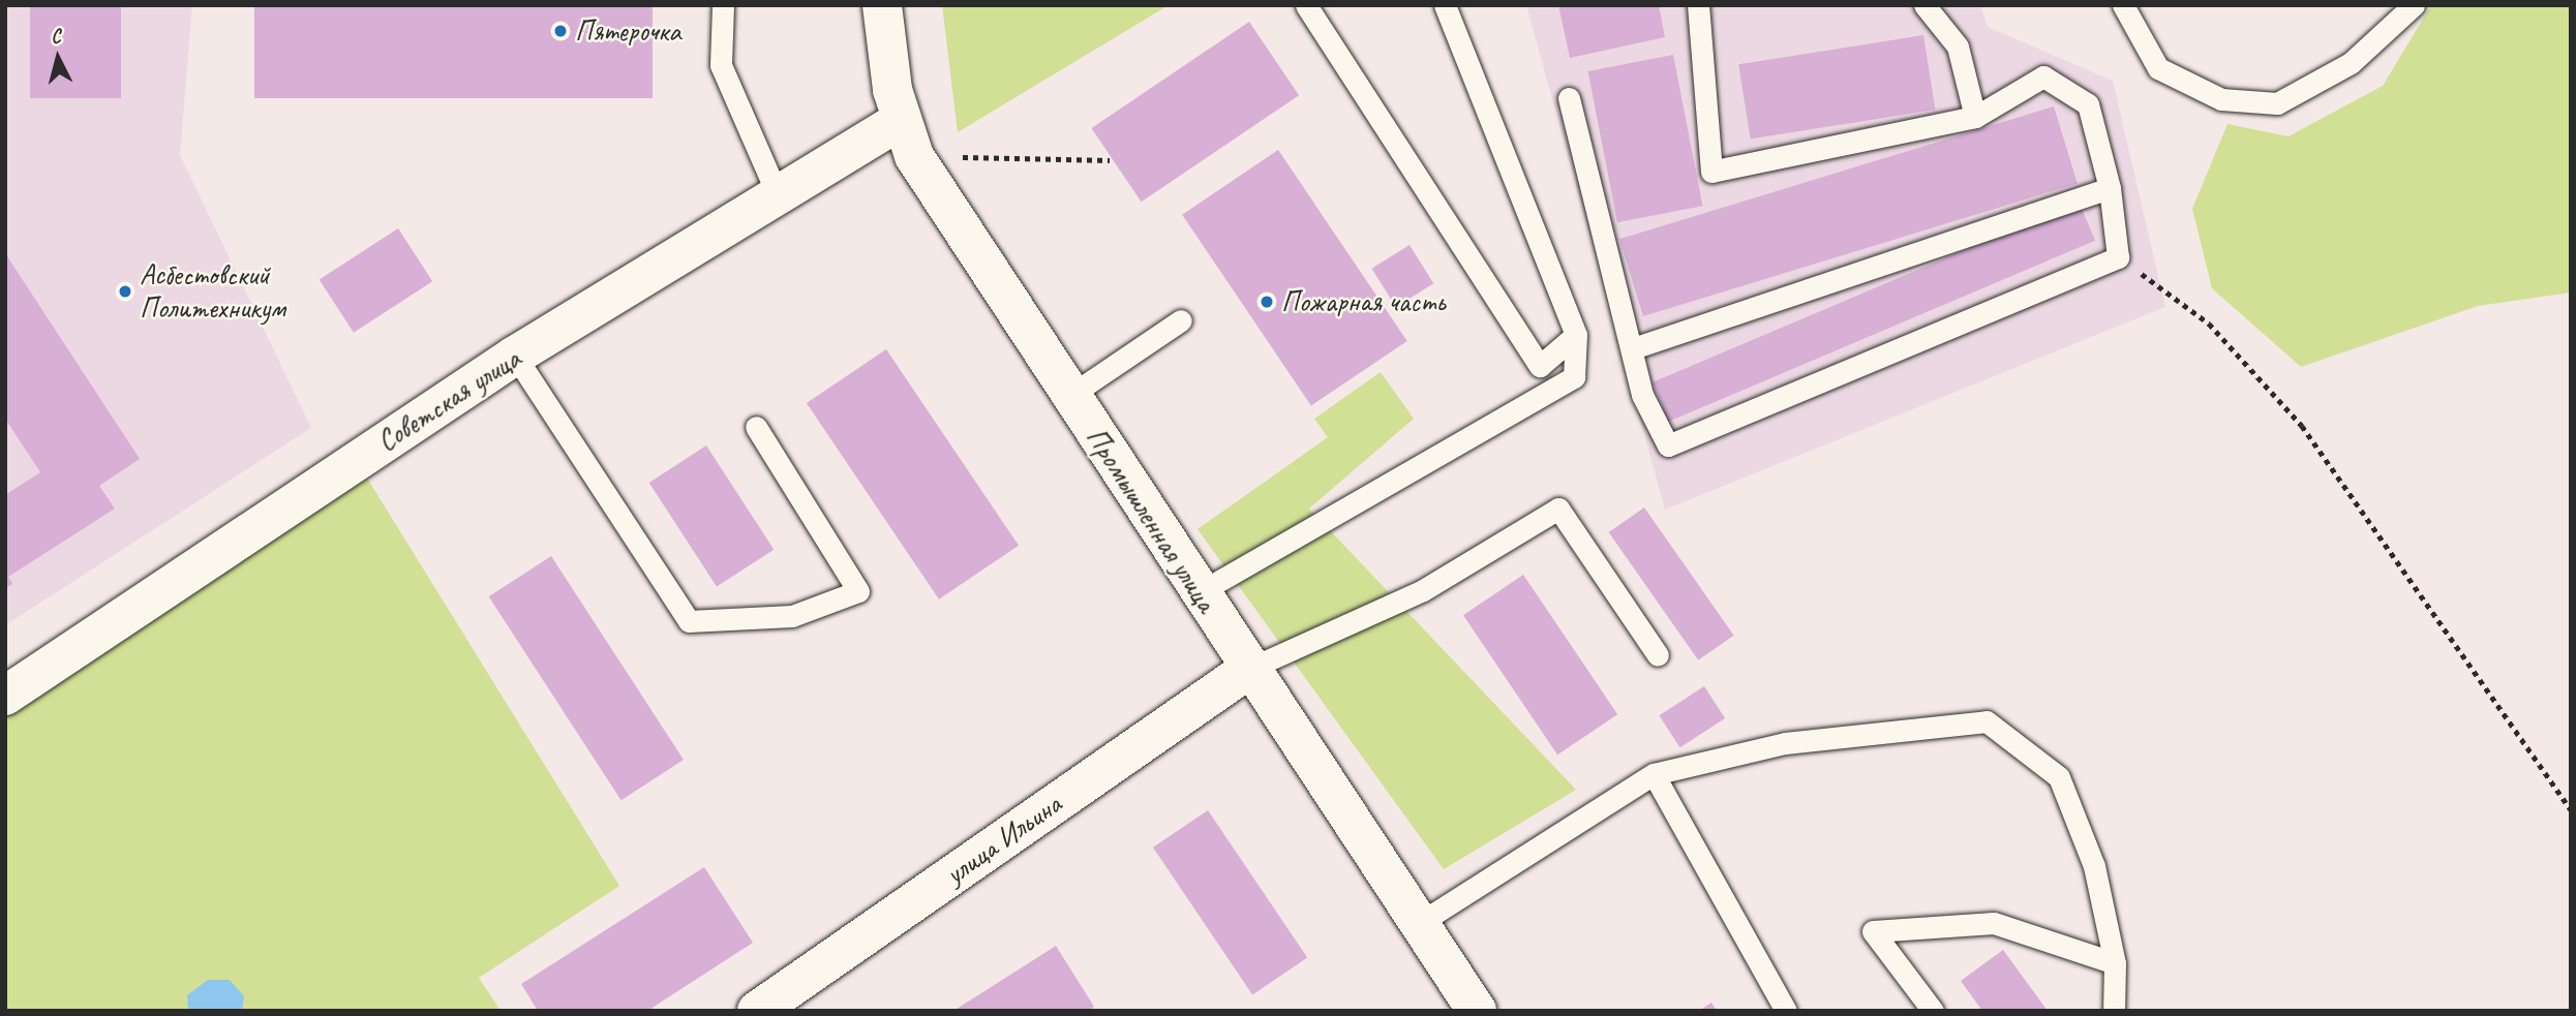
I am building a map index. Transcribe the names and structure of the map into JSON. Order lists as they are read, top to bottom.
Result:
{
  "streets": {
    "street": ["Советская улица", "Промышленная улица", "улица Ильина"]
  },
  "crossings": [
    ["Советская улица", "Промышленная улица"],
    ["Промышленная улица", "улица Ильина"]
  ],
  "places": ["Пятерочка", "Асбестовский Политехникум", "Пожарная часть"],
  "north": "top"
}
